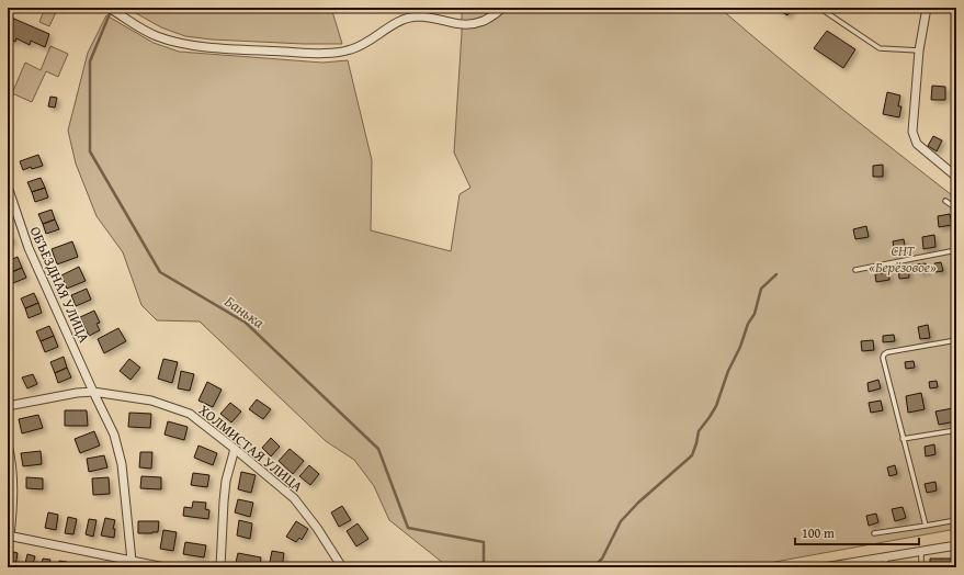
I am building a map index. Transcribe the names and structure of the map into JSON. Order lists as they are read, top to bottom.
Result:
{
  "streets": {
    "street": ["ОБЪЕЗДНАЯ УЛИЦА", "ХОЛМИСТАЯ УЛИЦА"]
  },
  "crossings": [
    ["ОБЪЕЗДНАЯ УЛИЦА", "ХОЛМИСТАЯ УЛИЦА"]
  ],
  "water": ["Банька"],
  "parks": ["СНТ «Берёзовое»"],
  "scale_bar": "100 m"
}
